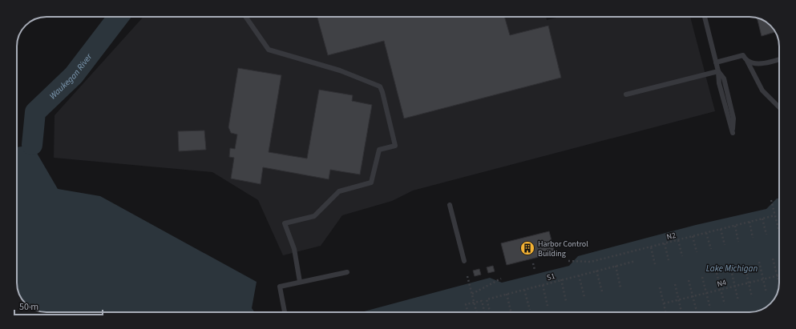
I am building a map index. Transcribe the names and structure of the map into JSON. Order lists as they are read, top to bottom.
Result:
{
  "streets": {
    "path": ["N2", "S1", "N4"]
  },
  "water": ["Waukegan River", "Lake Michigan"],
  "places": {
    "building": ["Harbor Control Building"]
  },
  "scale_bar": "50 m"
}
